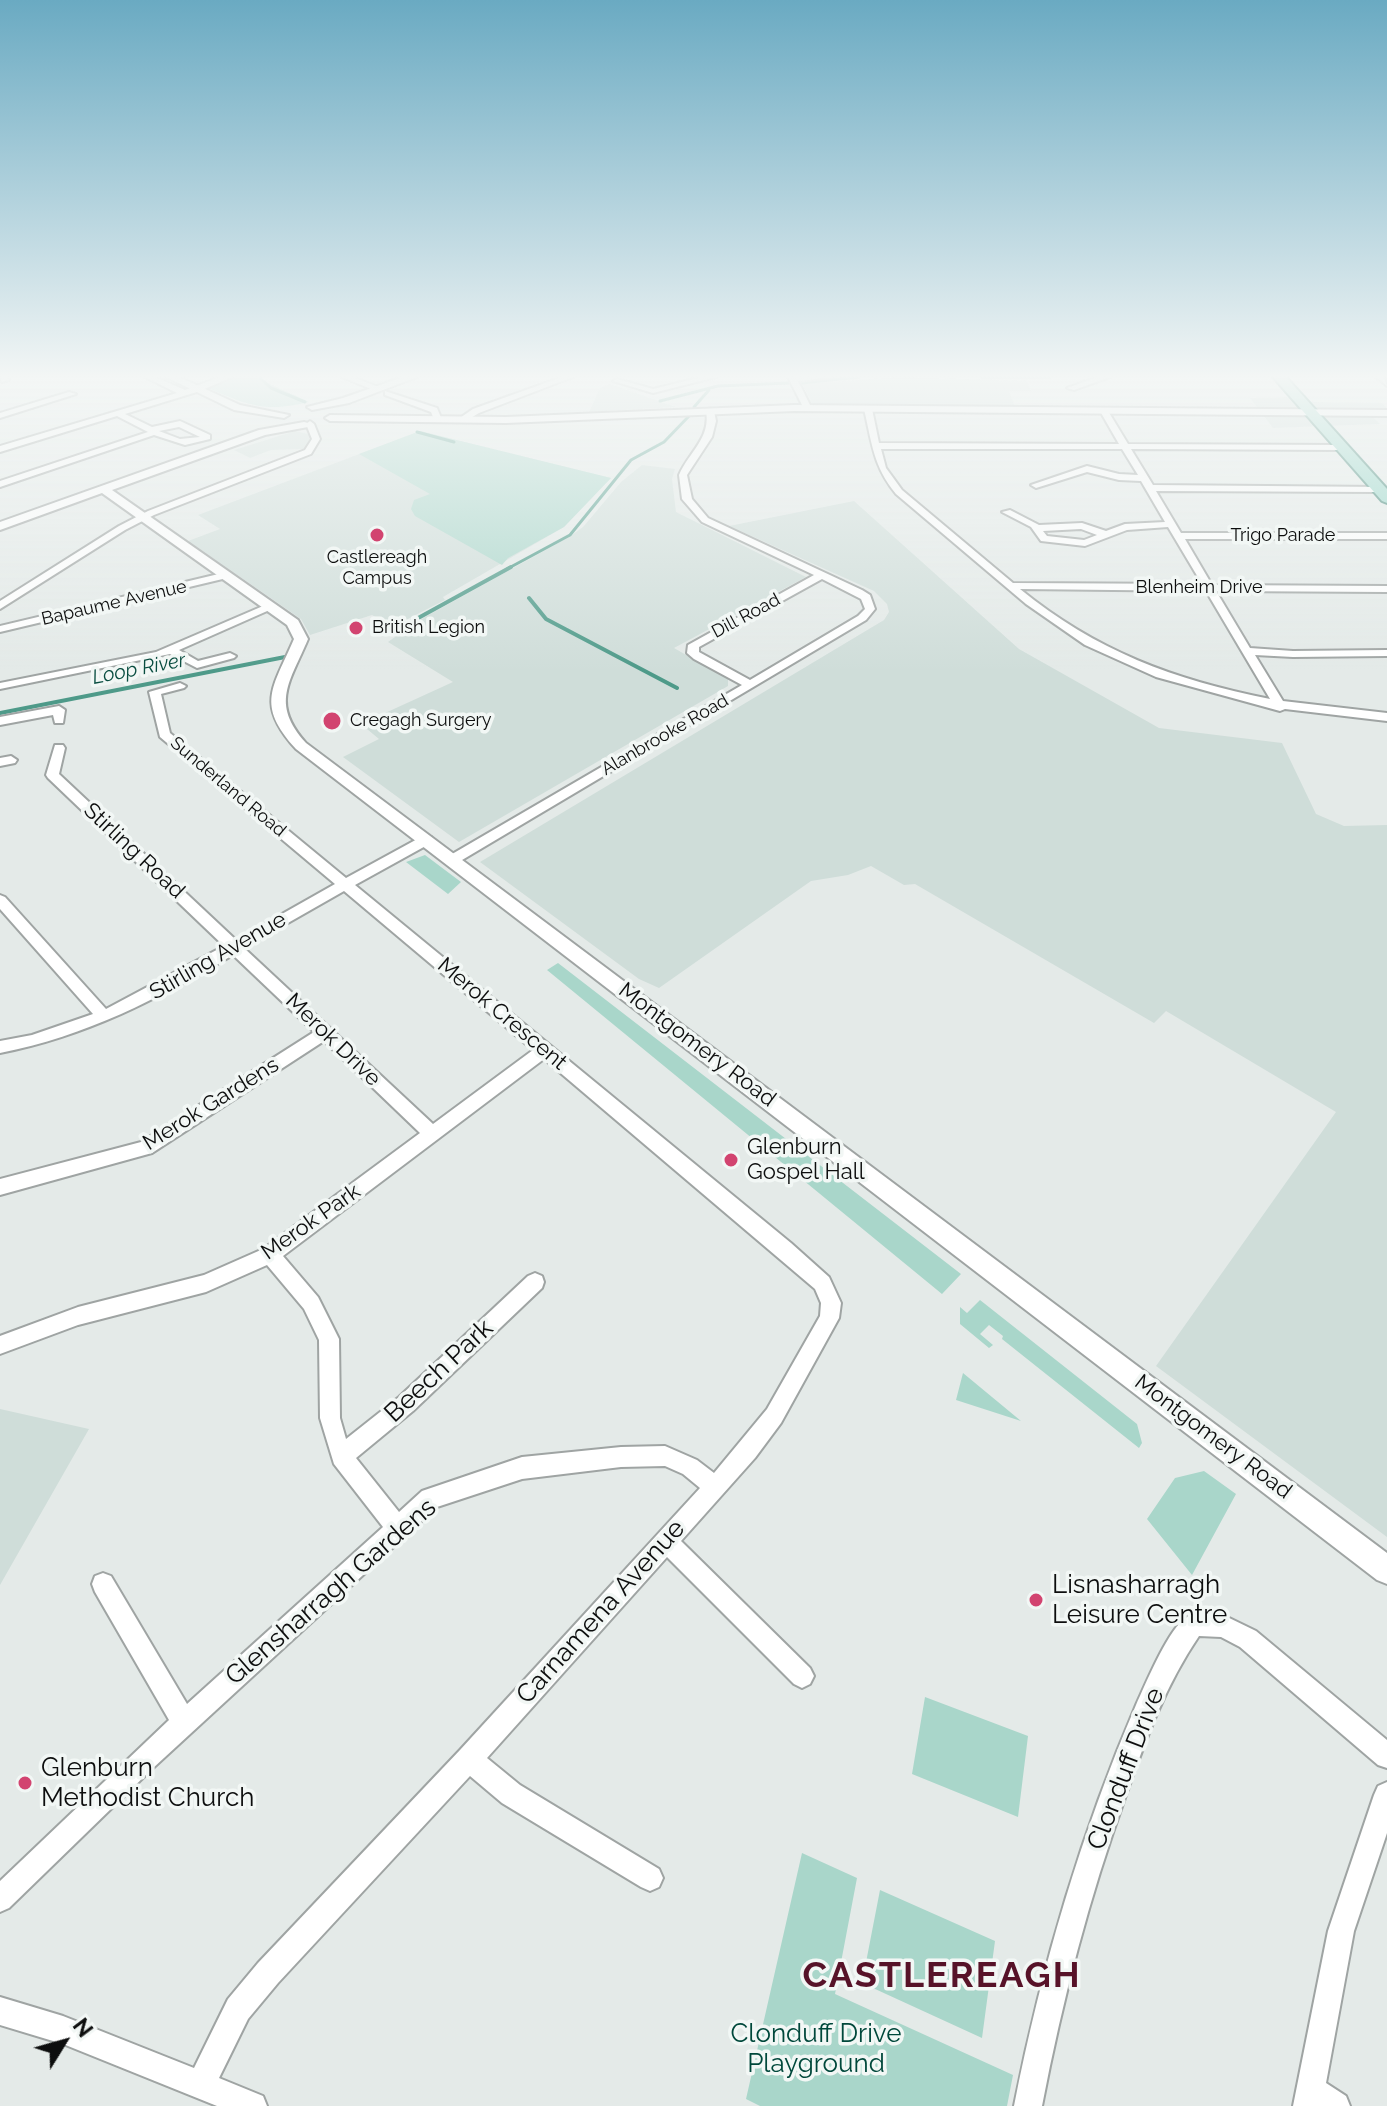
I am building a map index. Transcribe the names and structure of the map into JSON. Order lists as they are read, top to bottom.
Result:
{
  "streets": {
    "street": [
      "Trigo Parade",
      "Blenheim Drive",
      "Bapaume Avenue",
      "Dill Road",
      "Alanbrooke Road",
      "Sunderland Road",
      "Stirling Road",
      "Stirling Avenue",
      "Merok Crescent",
      "Merok Drive",
      "Montgomery Road",
      "Merok Gardens",
      "Merok Park",
      "Beech Park",
      "Glensharragh Gardens",
      "Carnamena Avenue",
      "Clonduff Drive"
    ]
  },
  "crossings": [
    ["Bapaume Avenue", "Montgomery Road"],
    ["Dill Road", "Alanbrooke Road"],
    ["Alanbrooke Road", "Montgomery Road"],
    ["Sunderland Road", "Stirling Avenue"],
    ["Sunderland Road", "Merok Crescent"],
    ["Stirling Road", "Stirling Avenue"],
    ["Stirling Road", "Merok Drive"],
    ["Stirling Avenue", "Merok Crescent"],
    ["Stirling Avenue", "Merok Drive"],
    ["Stirling Avenue", "Montgomery Road"],
    ["Merok Crescent", "Merok Park"],
    ["Merok Crescent", "Carnamena Avenue"],
    ["Merok Drive", "Merok Gardens"],
    ["Merok Drive", "Merok Park"],
    ["Glensharragh Gardens", "Carnamena Avenue"]
  ],
  "districts": ["CASTLEREAGH"],
  "water": ["Loop River"],
  "parks": ["Clonduff Drive Playground"],
  "places": [
    "Castlereagh Campus",
    "British Legion",
    "Cregagh Surgery",
    "Glenburn Gospel Hall",
    "Lisnasharragh Leisure Centre",
    "Glenburn Methodist Church"
  ],
  "north": "top right"
}
